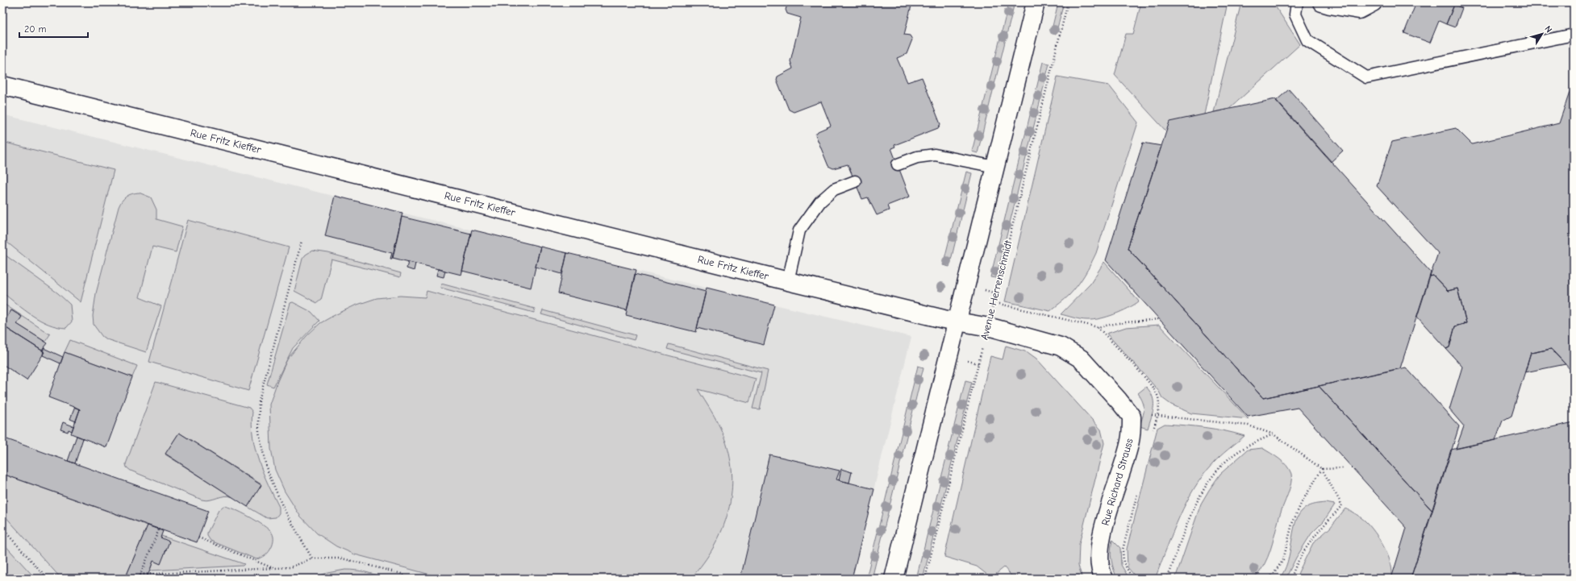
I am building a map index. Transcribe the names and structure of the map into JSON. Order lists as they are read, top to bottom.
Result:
{
  "streets": {
    "street": ["Rue Fritz Kieffer", "Rue Richard Strauss"],
    "path": ["Avenue Herrenschmidt"]
  },
  "scale_bar": "20 m",
  "north": "top right"
}
